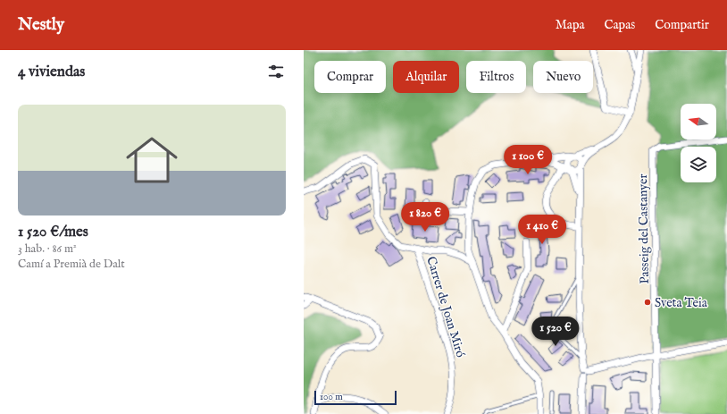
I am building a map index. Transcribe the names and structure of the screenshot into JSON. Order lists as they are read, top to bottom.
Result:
{
  "streets": {
    "street": ["Passeig del Castanyer", "Carrer de Joan Miró"]
  },
  "places": ["Sveta Teia"],
  "scale_bar": "100 m",
  "north": "left",
  "page": {
    "header": "Nestly",
    "nav": ["Mapa", "Capas", "Compartir"],
    "heading": "4 viviendas",
    "chip": [
      "Comprar",
      "Alquilar",
      "Filtros",
      "Nuevo"
    ],
    "list": [
      {
        "name": "1 520 €/mes",
        "note": "3 hab. · 86 m² · Camí a Premià de Dalt"
      }
    ],
    "price": [
      "1 100 €",
      "1 820 €",
      "1 410 €",
      "1 520 €"
    ],
    "scale": "100 m"
  }
}
